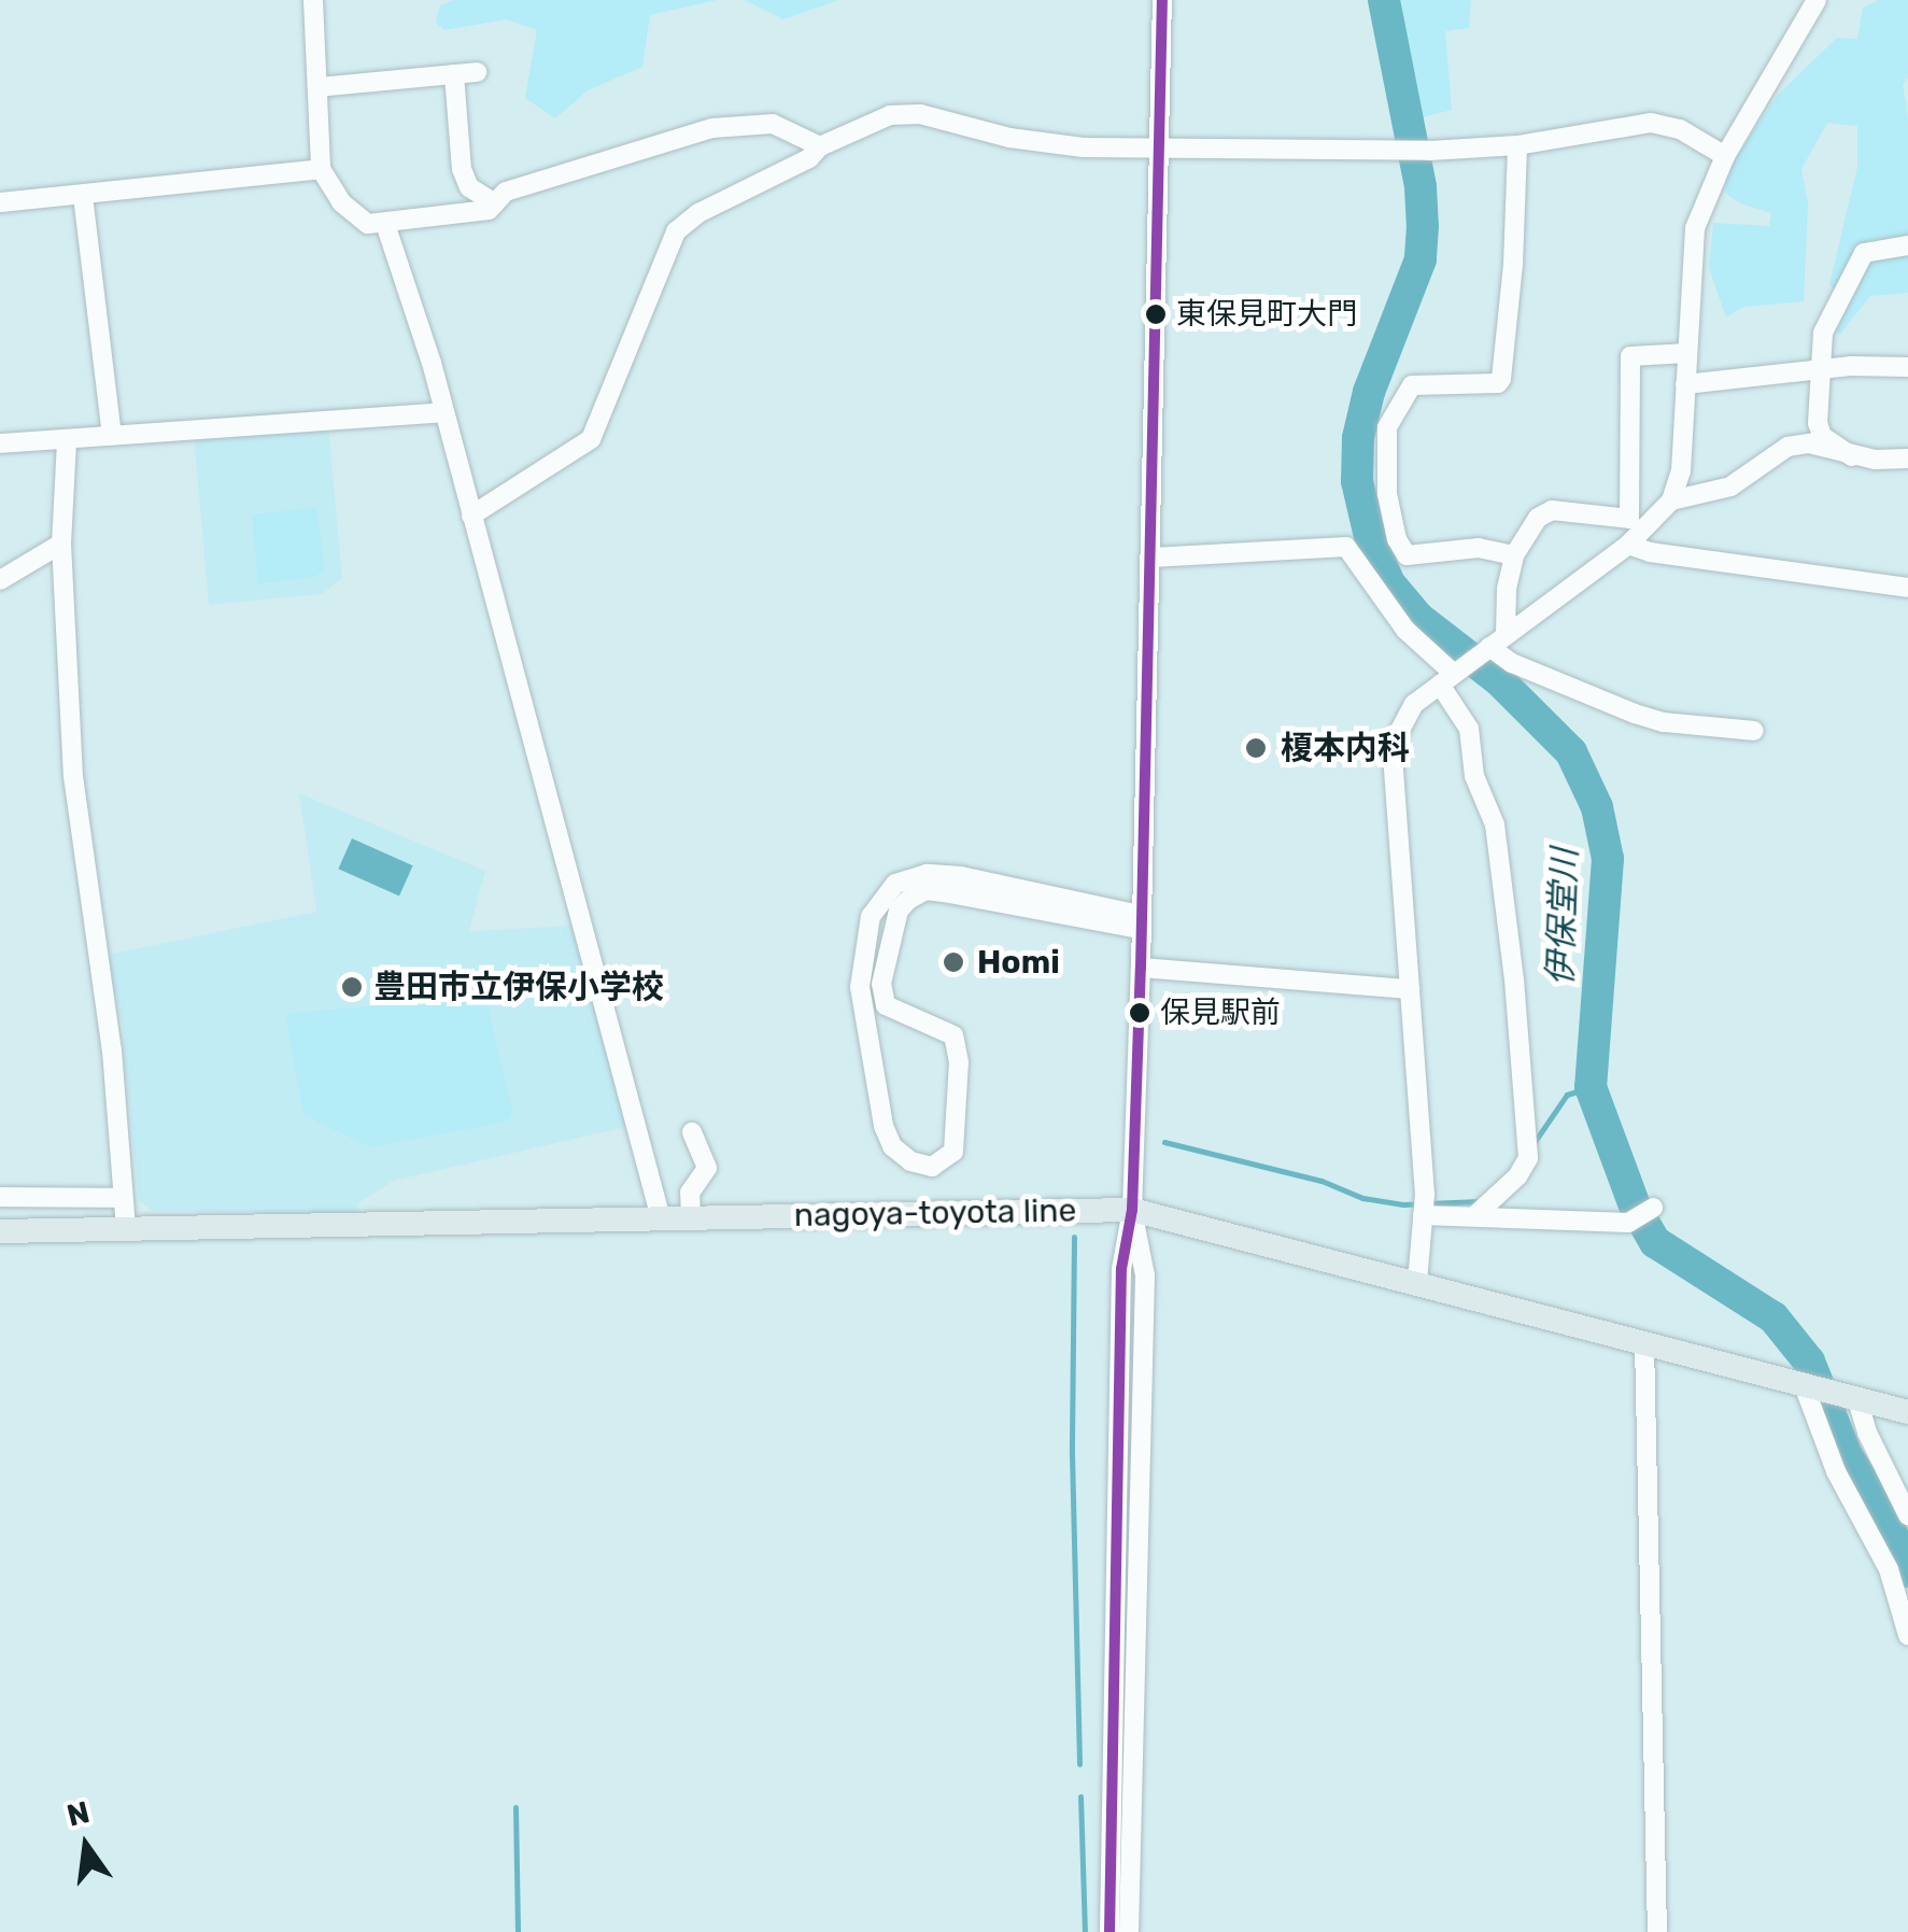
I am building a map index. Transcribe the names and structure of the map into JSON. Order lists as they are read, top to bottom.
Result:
{
  "streets": {
    "main road": ["nagoya-toyota line"]
  },
  "water": ["伊保堂川"],
  "places": [
    "東保見町大門",
    "榎本内科",
    "Homi",
    "豊田市立伊保小学校",
    "保見駅前"
  ],
  "north": "top"
}
